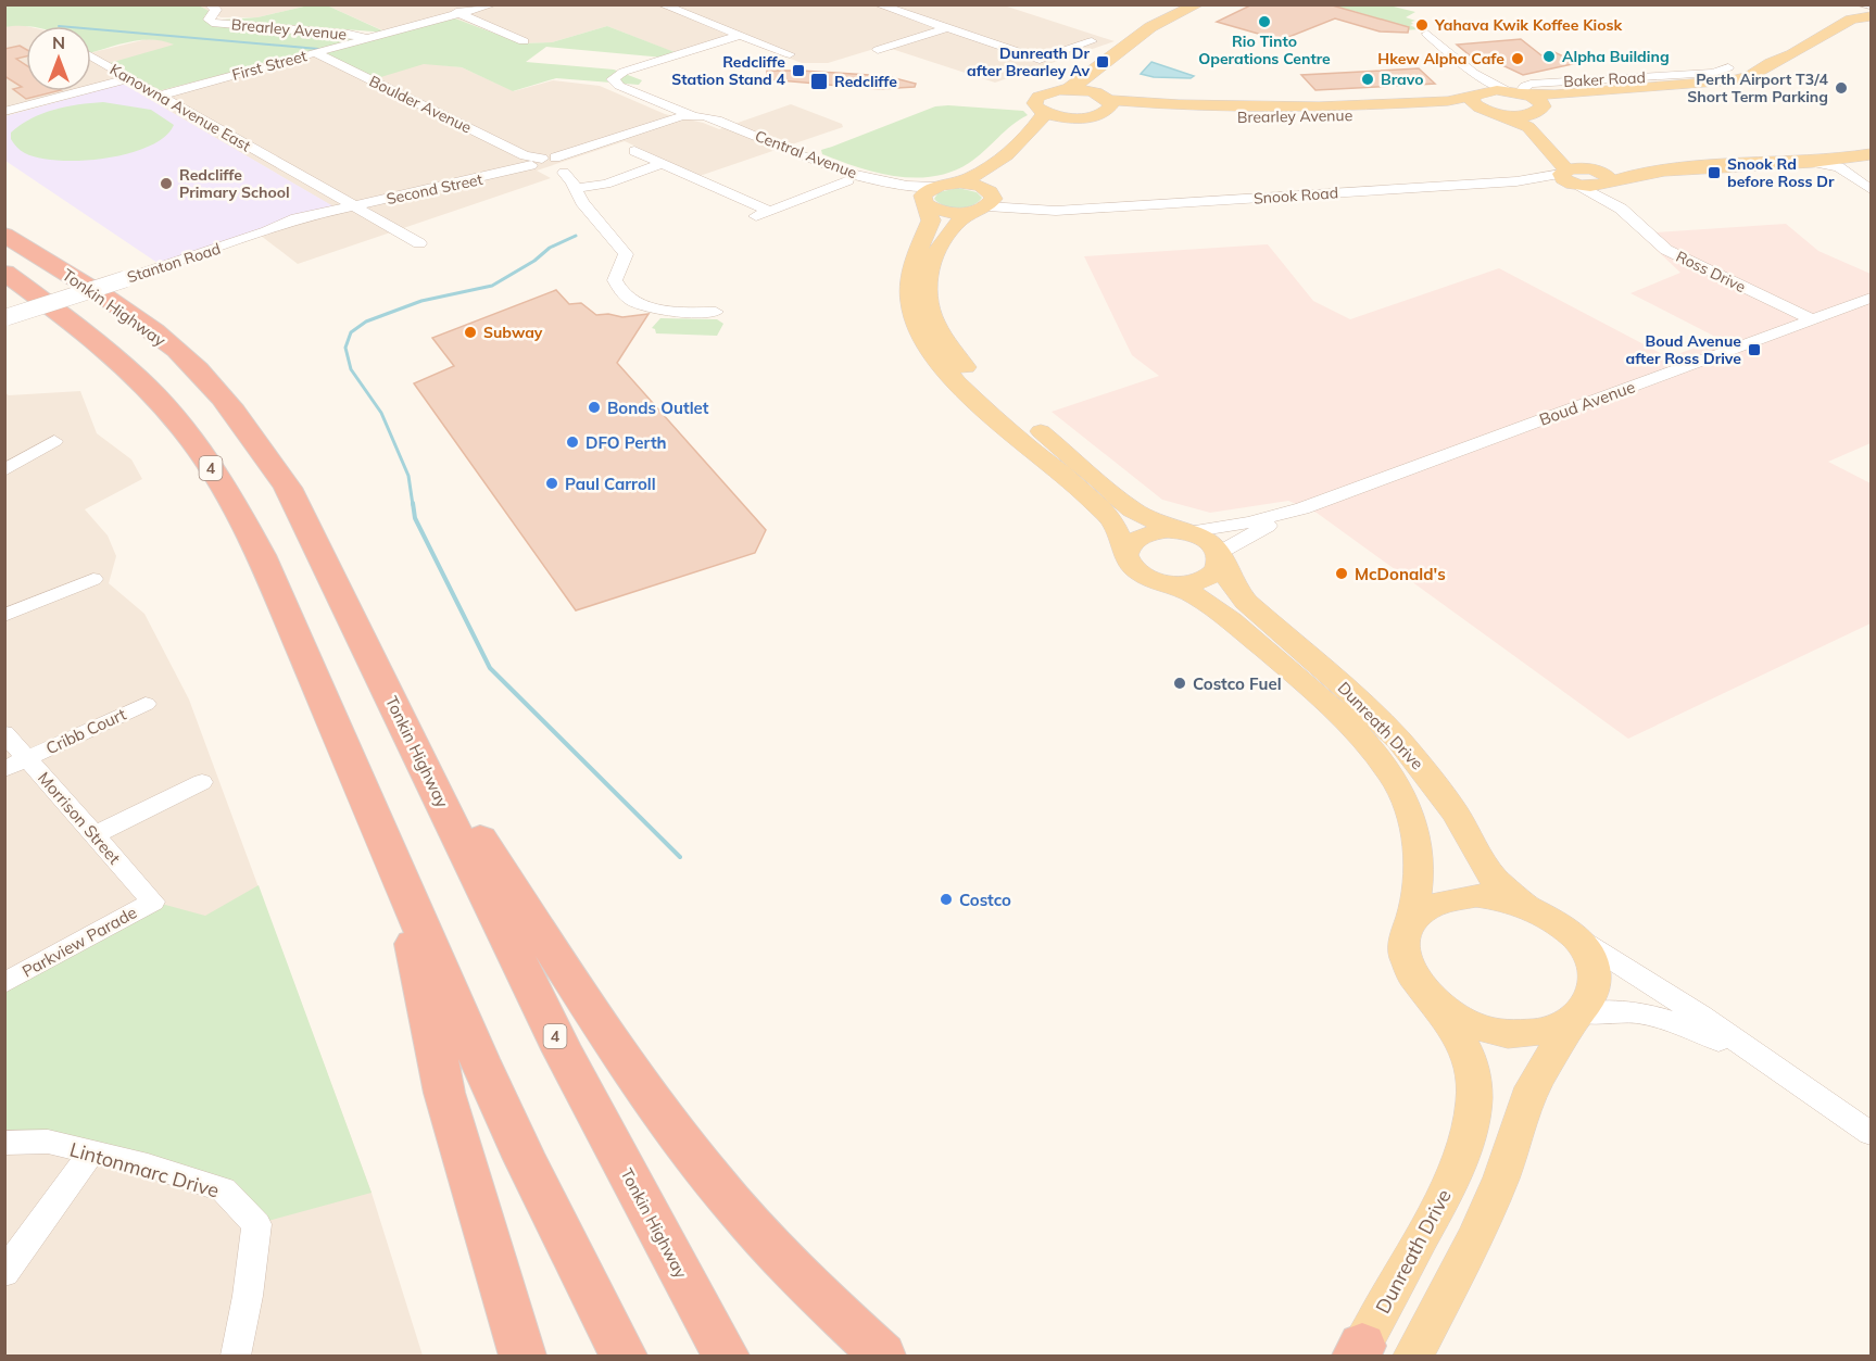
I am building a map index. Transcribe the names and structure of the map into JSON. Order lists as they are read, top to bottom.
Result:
{
  "streets": {
    "highway": ["Tonkin Highway", "4"],
    "main road": ["Brearley Avenue", "Ross Drive", "Dunreath Drive"],
    "street": [
      "First Street",
      "Baker Road",
      "Boulder Avenue",
      "Kanowna Avenue East",
      "Central Avenue",
      "Second Street",
      "Snook Road",
      "Stanton Road",
      "Boud Avenue",
      "Cribb Court",
      "Morrison Street",
      "Parkview Parade",
      "Lintonmarc Drive"
    ]
  },
  "crossings": [
    ["Brearley Avenue", "First Street"],
    ["Brearley Avenue", "Baker Road"],
    ["Brearley Avenue", "Ross Drive"],
    ["First Street", "Boulder Avenue"],
    ["First Street", "Kanowna Avenue East"],
    ["Baker Road", "Ross Drive"],
    ["Boulder Avenue", "Second Street"],
    ["Kanowna Avenue East", "Second Street"],
    ["Kanowna Avenue East", "Stanton Road"],
    ["Central Avenue", "Second Street"],
    ["Second Street", "Stanton Road"],
    ["Snook Road", "Ross Drive"],
    ["Ross Drive", "Boud Avenue"],
    ["Tonkin Highway", "4"],
    ["Boud Avenue", "Dunreath Drive"],
    ["Cribb Court", "Morrison Street"],
    ["Morrison Street", "Parkview Parade"]
  ],
  "places": {
    "other": [
      "Rio Tinto Operations Centre",
      "Yahava Kwik Koffee Kiosk",
      "Alpha Building",
      "Hkew Alpha Cafe",
      "Bravo",
      "Perth Airport T3/4 Short Term Parking",
      "Redcliffe Primary School",
      "Subway",
      "Bonds Outlet",
      "DFO Perth",
      "Paul Carroll",
      "McDonald's",
      "Costco Fuel",
      "Costco"
    ],
    "transit": [
      "Dunreath Dr after Brearley Av",
      "Redcliffe Station Stand 4",
      "Redcliffe",
      "Snook Rd before Ross Dr",
      "Boud Avenue after Ross Drive"
    ]
  },
  "north": "top"
}
